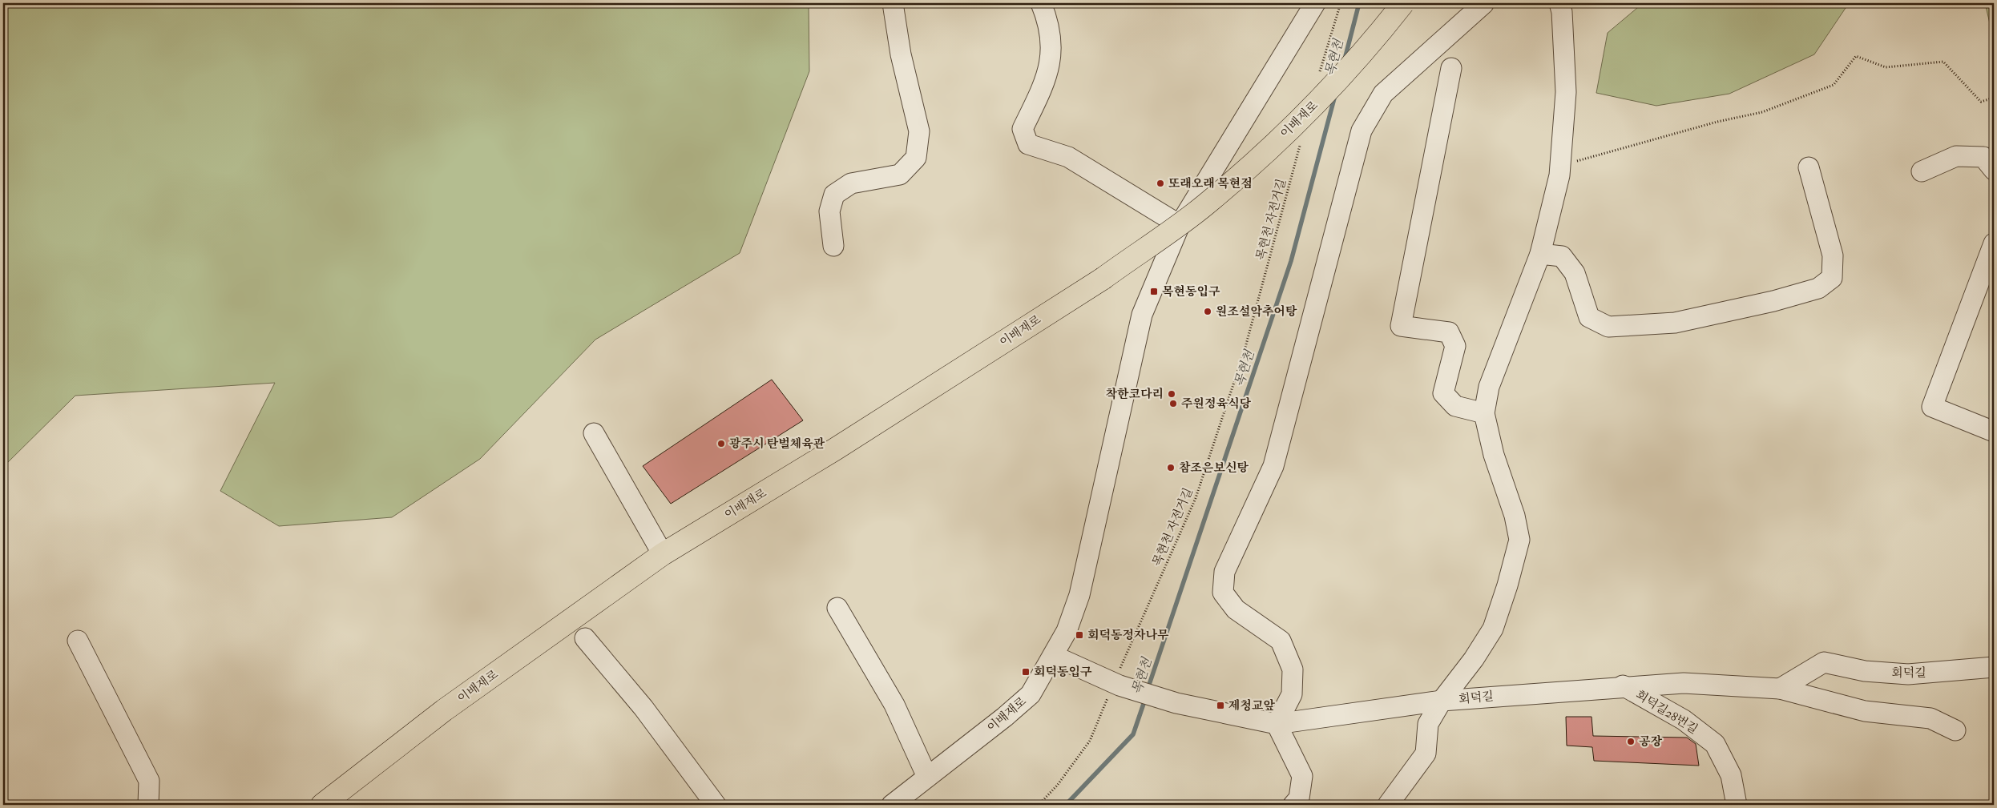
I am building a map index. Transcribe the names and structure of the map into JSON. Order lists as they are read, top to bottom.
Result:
{
  "streets": {
    "main road": ["이배재로"],
    "street": ["회덕길", "회덕길28번길"],
    "path": ["목현천 자전거길"]
  },
  "crossings": [
    ["이배재로", "회덕길"],
    ["목현천 자전거길", "회덕길"],
    ["회덕길", "회덕길28번길"]
  ],
  "water": ["목현천"],
  "places": {
    "other": [
      "또래오래 목현점",
      "원조설악추어탕",
      "착한코다리",
      "주원정육식당",
      "광주시 탄벌체육관",
      "참조은보신탕",
      "공장"
    ],
    "transit": [
      "목현동입구",
      "회덕동정자나무",
      "회덕동입구",
      "제청교앞"
    ]
  }
}
